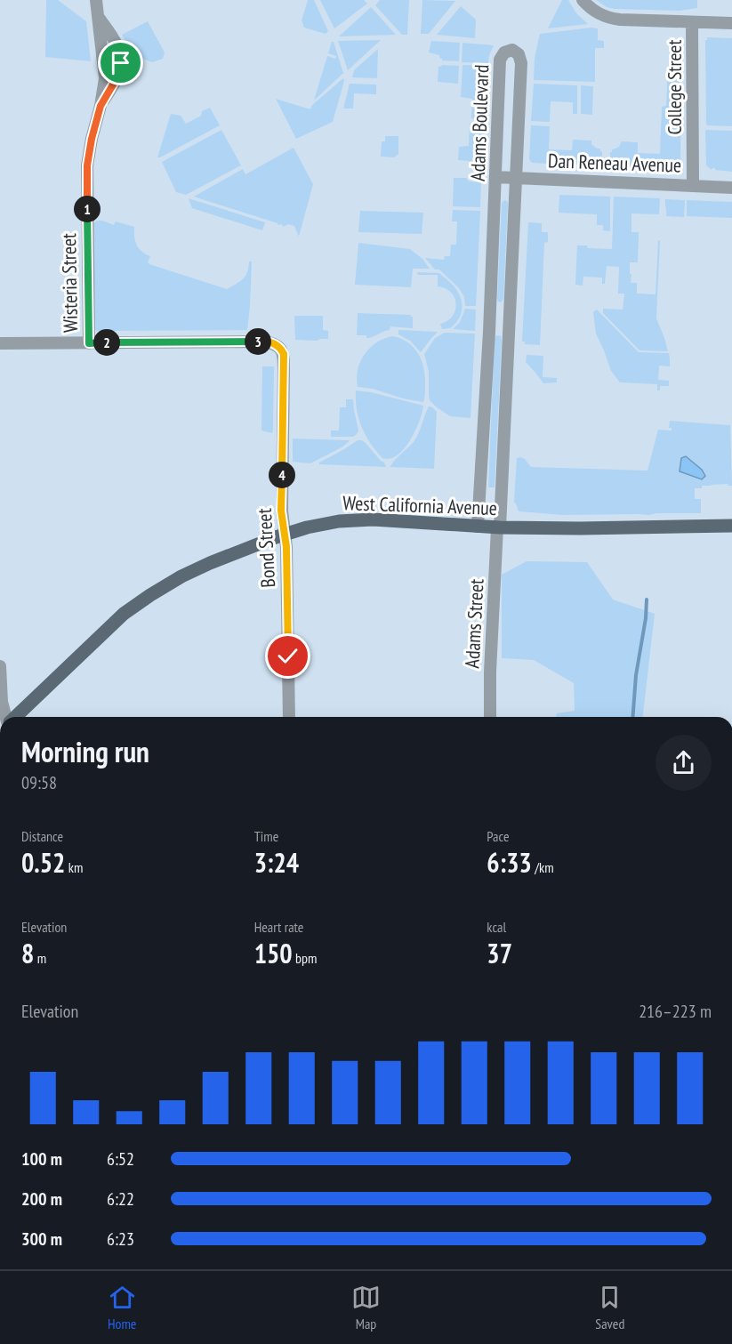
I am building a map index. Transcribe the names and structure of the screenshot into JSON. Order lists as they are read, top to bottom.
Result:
{
  "streets": {
    "main road": ["West California Avenue"],
    "street": [
      "College Street",
      "Adams Boulevard",
      "Dan Reneau Avenue",
      "Wisteria Street",
      "Bond Street",
      "Adams Street"
    ]
  },
  "crossings": [
    ["College Street", "Dan Reneau Avenue"],
    ["Adams Boulevard", "Dan Reneau Avenue"],
    ["Adams Boulevard", "West California Avenue"],
    ["Adams Boulevard", "Adams Street"],
    ["Wisteria Street", "Bond Street"],
    ["West California Avenue", "Bond Street"],
    ["West California Avenue", "Adams Street"]
  ],
  "page": {
    "pins": [
      "1",
      "3",
      "2",
      "4"
    ],
    "heading": ["Morning run", "09:58"],
    "stats": [
      ["Distance", "0.52 km"],
      ["Time", "3:24"],
      ["Pace", "6:33 /km"],
      ["Elevation", "8 m"],
      ["Heart rate", "150 bpm"],
      ["kcal", "37"]
    ],
    "chart": ["Elevation", "216–223 m"],
    "list": [
      {
        "name": "100 m",
        "note": "6:52"
      },
      {
        "name": "200 m",
        "note": "6:22"
      },
      {
        "name": "300 m",
        "note": "6:23"
      }
    ],
    "tabs": ["Home", "Map", "Saved"]
  }
}
